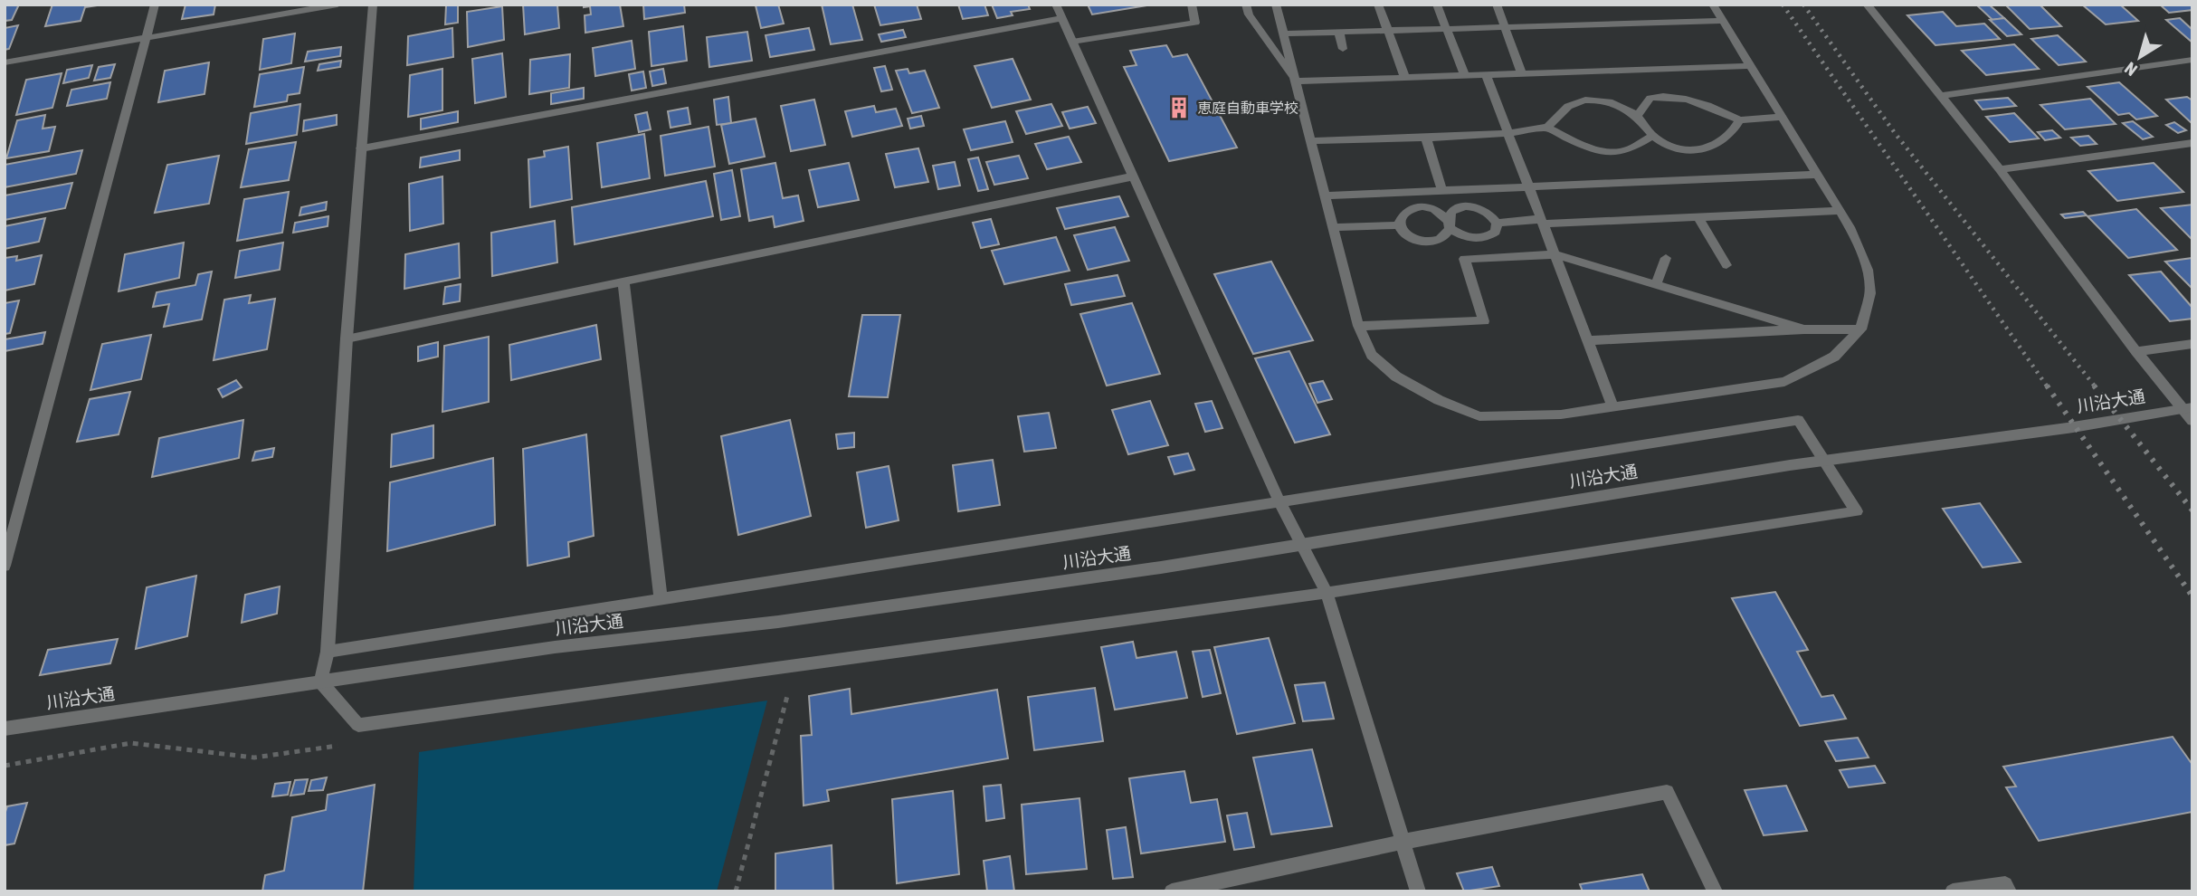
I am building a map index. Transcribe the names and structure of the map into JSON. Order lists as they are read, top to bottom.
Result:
{
  "streets": {
    "street": ["川沿大通"]
  },
  "places": {
    "building": ["恵庭自動車学校"]
  },
  "north": "bottom left"
}
